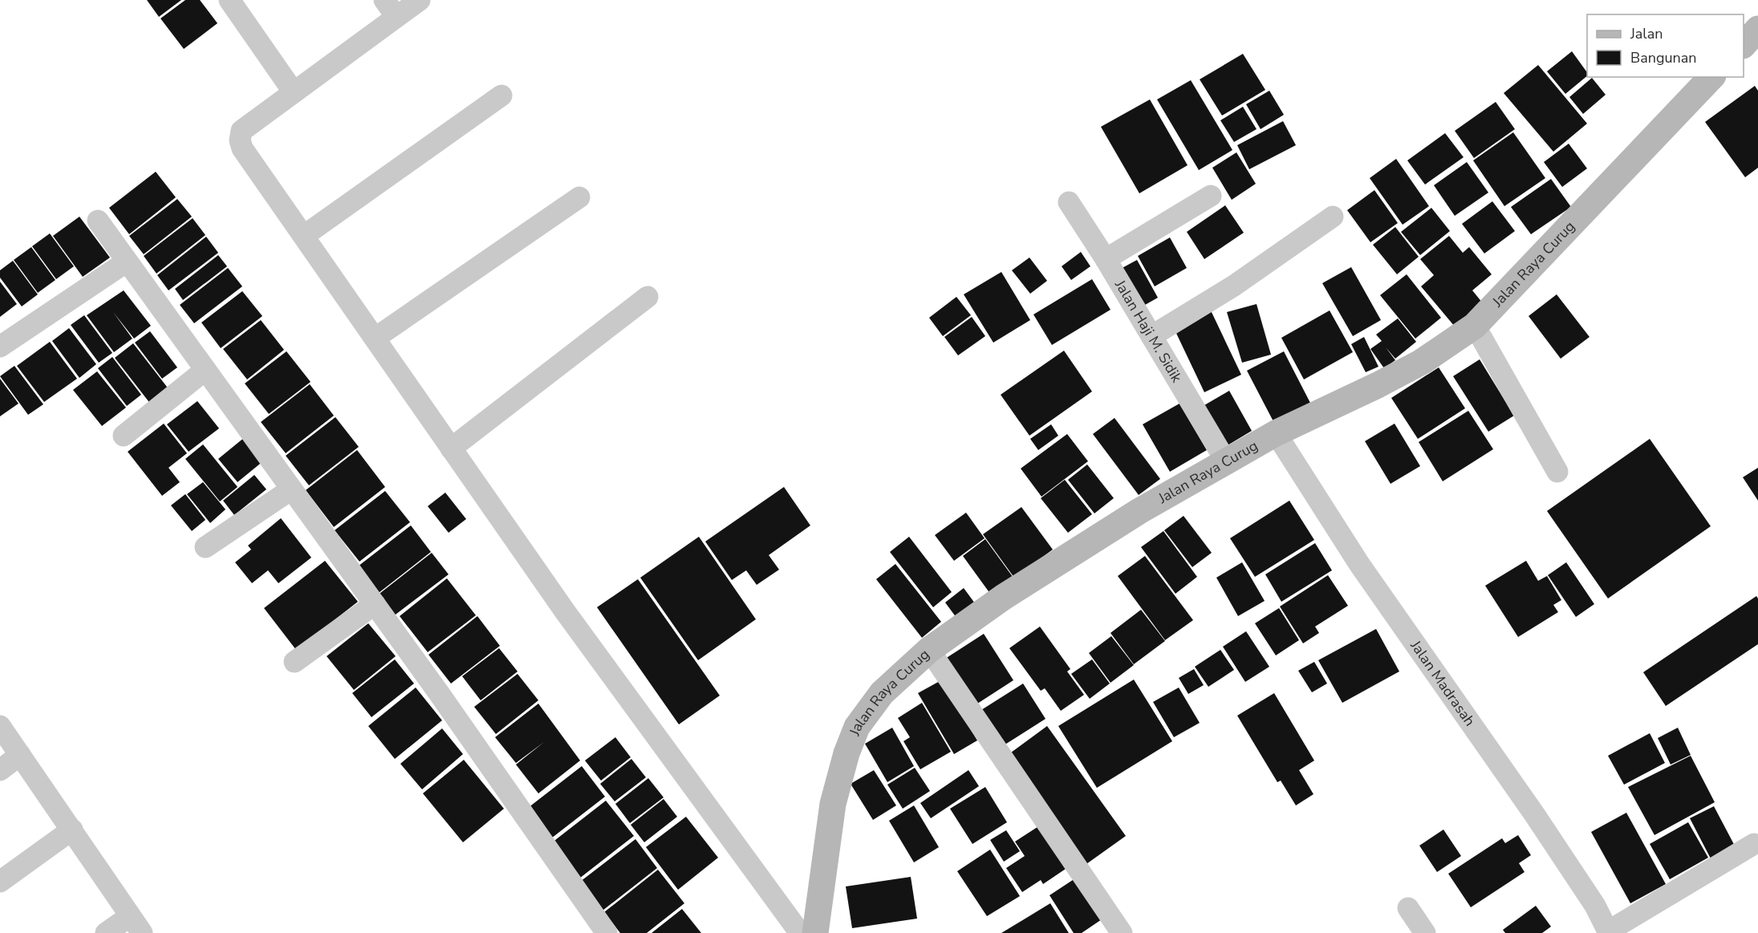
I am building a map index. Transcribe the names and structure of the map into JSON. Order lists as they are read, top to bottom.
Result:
{
  "streets": {
    "main road": ["Jalan Raya Curug"],
    "street": ["Jalan Haji M. Sidik", "Jalan Madrasah"]
  },
  "crossings": [
    ["Jalan Raya Curug", "Jalan Haji M. Sidik"],
    ["Jalan Raya Curug", "Jalan Madrasah"]
  ],
  "legend": ["Jalan", "Bangunan"]
}
